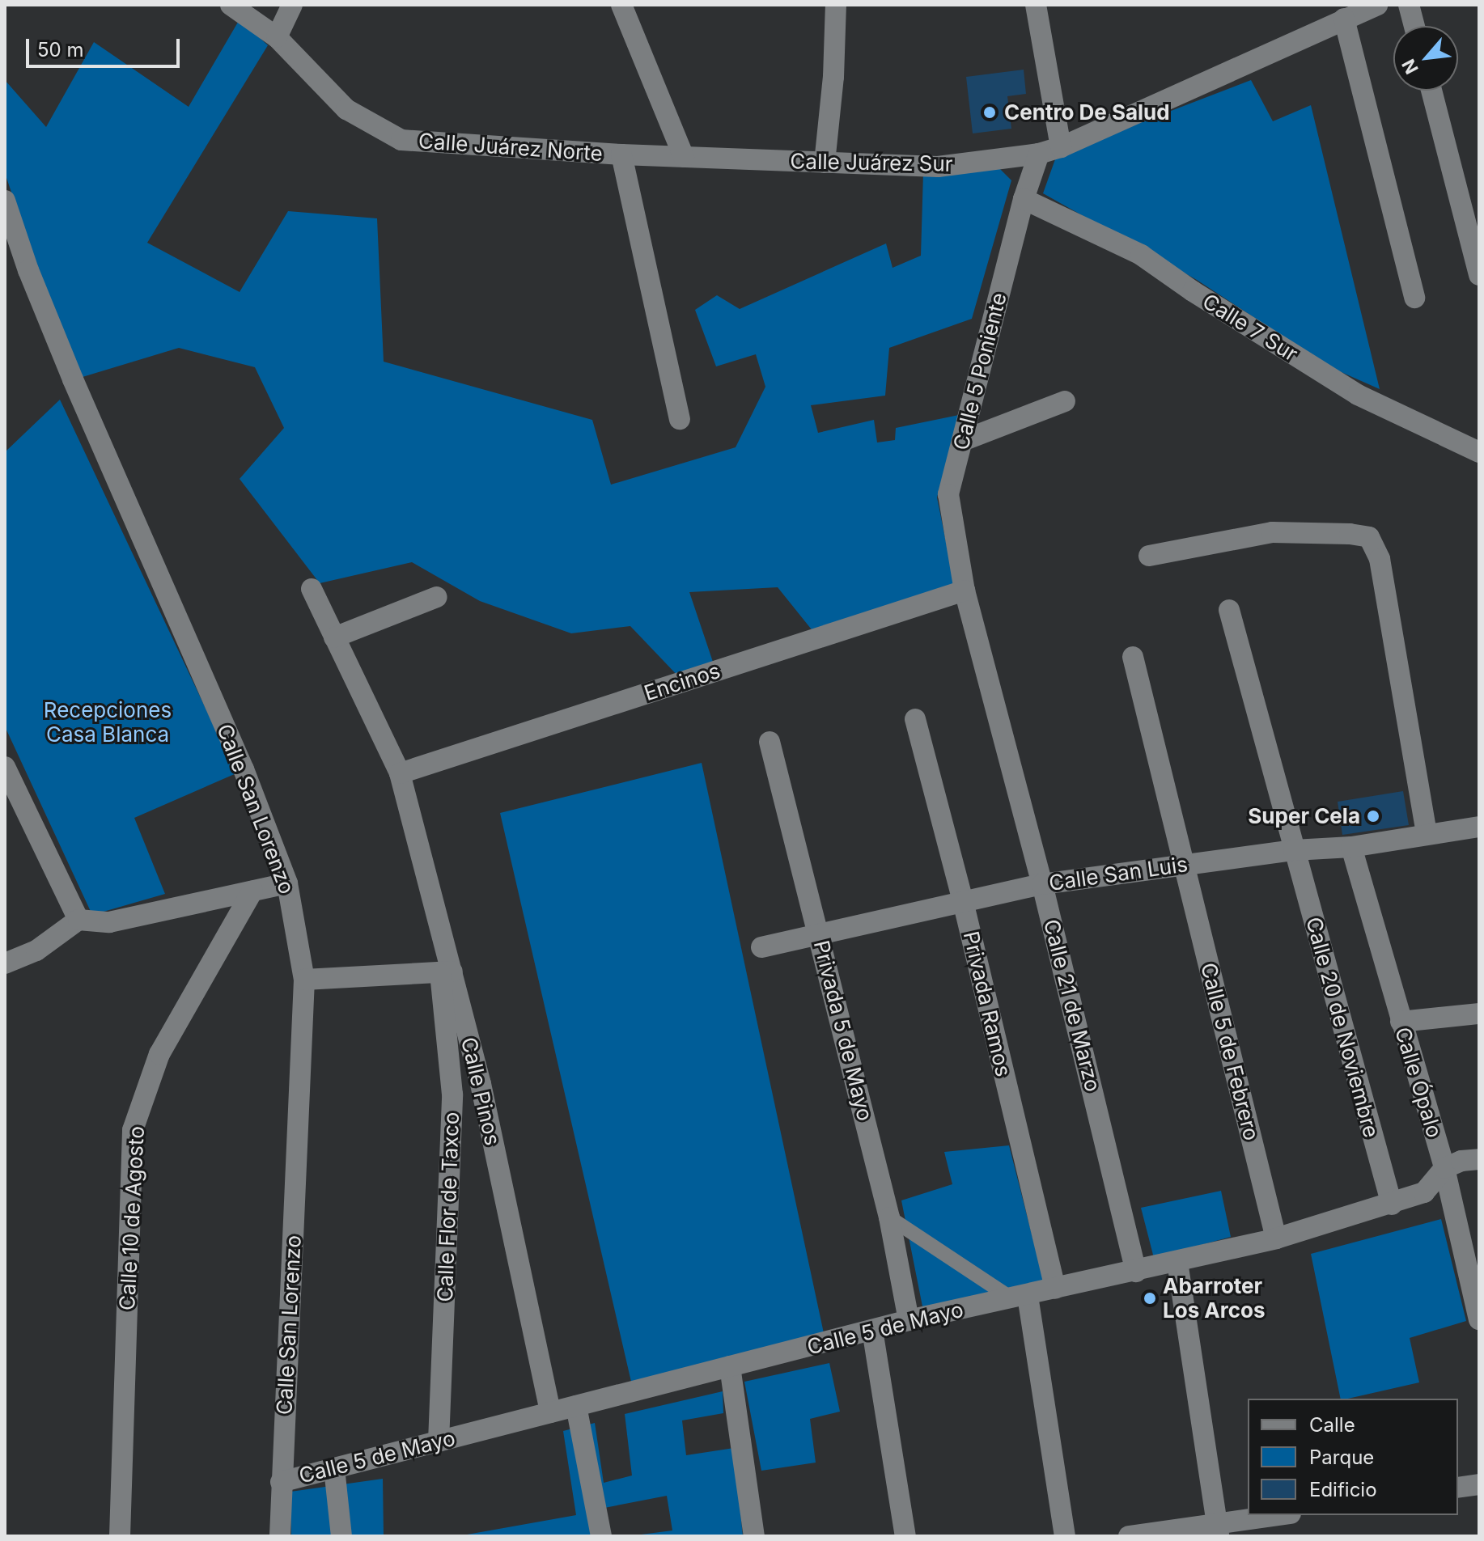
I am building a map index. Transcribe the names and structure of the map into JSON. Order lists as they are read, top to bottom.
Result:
{
  "streets": {
    "street": [
      "Calle Juárez Norte",
      "Calle Juárez Sur",
      "Calle 7 Sur",
      "Calle 5 Poniente",
      "Encinos",
      "Calle San Lorenzo",
      "Calle San Luis",
      "Privada Ramos",
      "Calle 21 de Marzo",
      "Calle 20 de Noviembre",
      "Privada 5 de Mayo",
      "Calle 5 de Febrero",
      "Calle Ópalo",
      "Calle Pinos",
      "Calle Flor de Taxco",
      "Calle 10 de Agosto",
      "Calle 5 de Mayo"
    ]
  },
  "crossings": [
    ["Calle Juárez Norte", "Calle Juárez Sur"],
    ["Calle Juárez Sur", "Calle 5 Poniente"],
    ["Calle 7 Sur", "Calle 5 Poniente"],
    ["Calle 5 Poniente", "Encinos"],
    ["Calle 5 Poniente", "Calle 21 de Marzo"],
    ["Encinos", "Calle 21 de Marzo"],
    ["Encinos", "Calle Pinos"],
    ["Calle San Lorenzo", "Calle 5 de Mayo"],
    ["Calle San Luis", "Privada Ramos"],
    ["Calle San Luis", "Calle 21 de Marzo"],
    ["Calle San Luis", "Calle 20 de Noviembre"],
    ["Calle San Luis", "Privada 5 de Mayo"],
    ["Calle San Luis", "Calle 5 de Febrero"],
    ["Calle San Luis", "Calle Ópalo"],
    ["Privada Ramos", "Calle 5 de Mayo"],
    ["Calle 21 de Marzo", "Calle 5 de Mayo"],
    ["Calle 20 de Noviembre", "Calle 5 de Mayo"],
    ["Privada 5 de Mayo", "Calle 5 de Mayo"],
    ["Calle 5 de Febrero", "Calle 5 de Mayo"],
    ["Calle Ópalo", "Calle 5 de Mayo"],
    ["Calle Pinos", "Calle Flor de Taxco"],
    ["Calle Pinos", "Calle 5 de Mayo"],
    ["Calle Flor de Taxco", "Calle 5 de Mayo"]
  ],
  "parks": ["Recepciones Casa Blanca"],
  "places": ["Centro De Salud", "Super Cela", "Abarroter Los Arcos"],
  "legend": ["Calle", "Parque", "Edificio"],
  "scale_bar": "50 m",
  "north": "bottom left"
}
